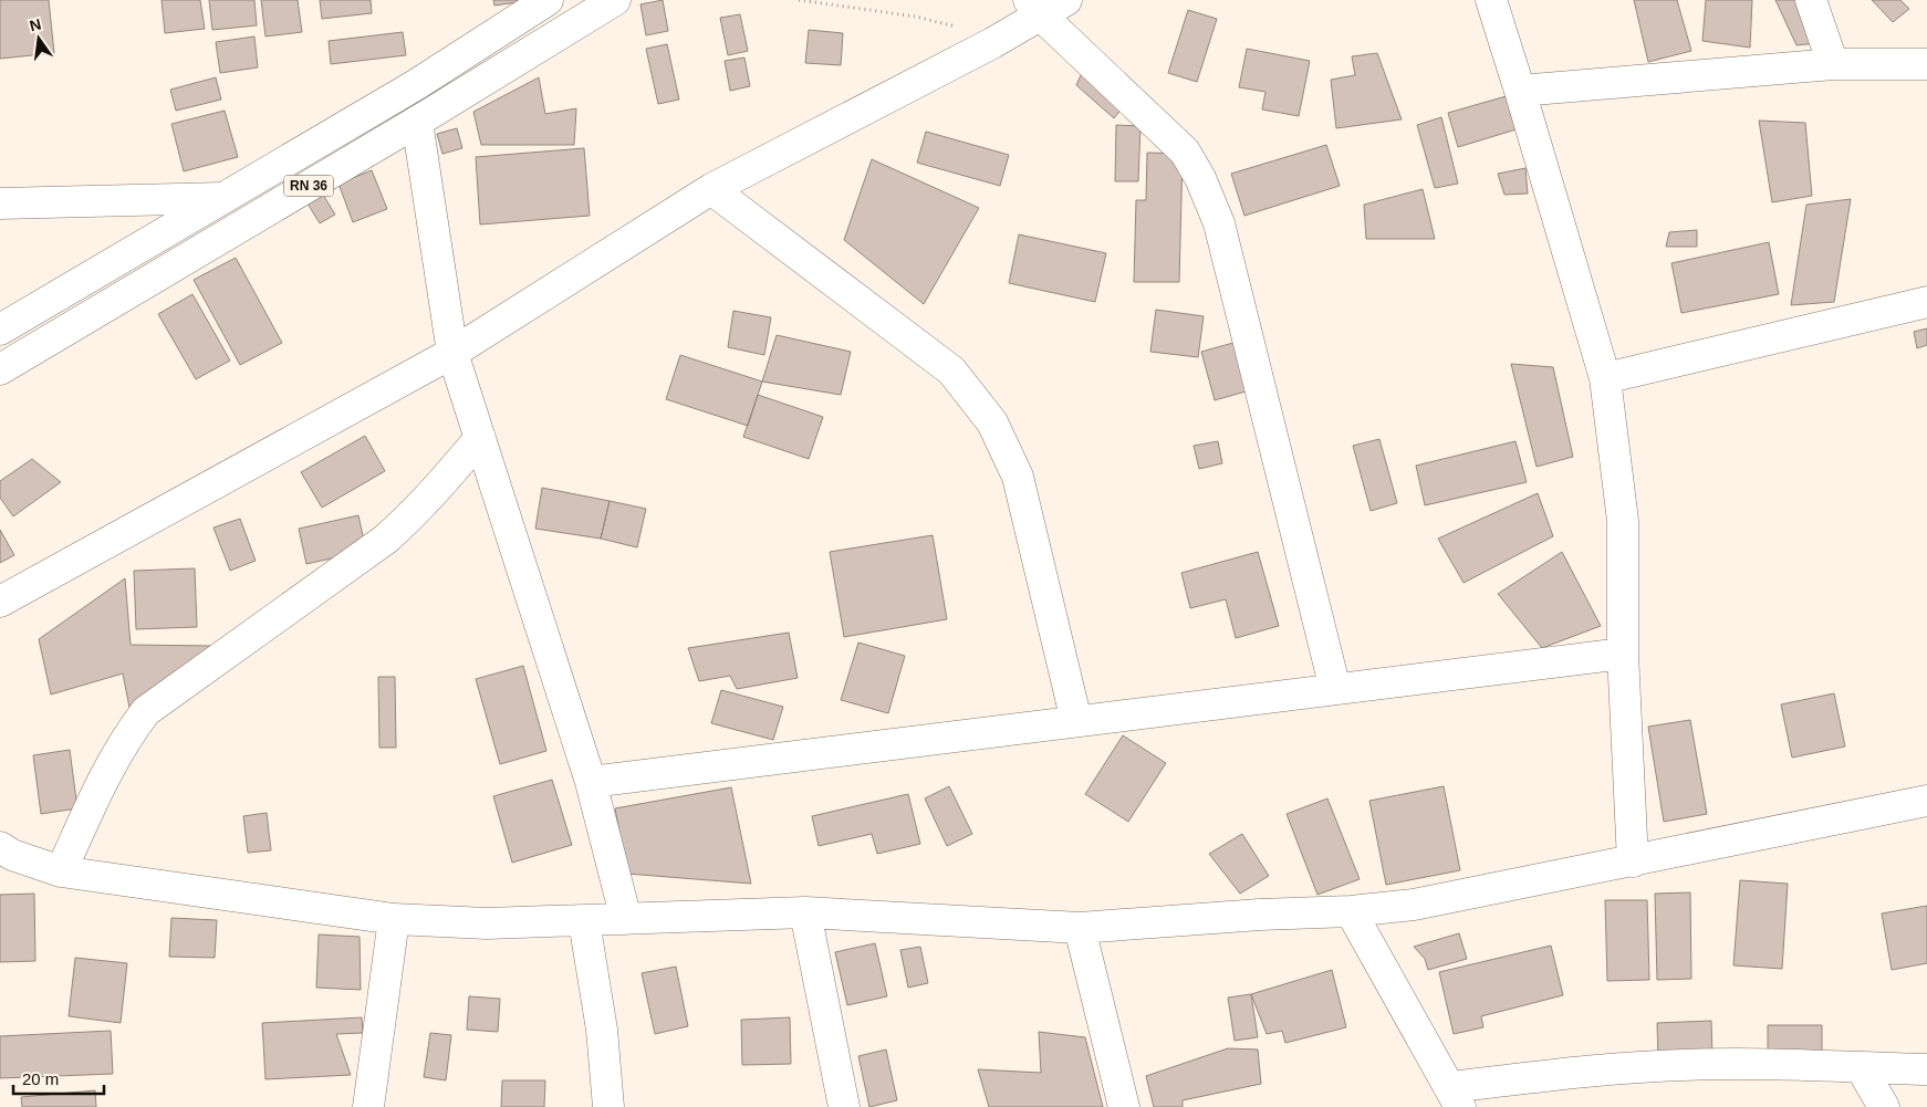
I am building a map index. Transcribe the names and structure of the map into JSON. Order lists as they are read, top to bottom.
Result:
{
  "streets": {
    "street": ["RN 36"]
  },
  "scale_bar": "20 m",
  "north": "top"
}
